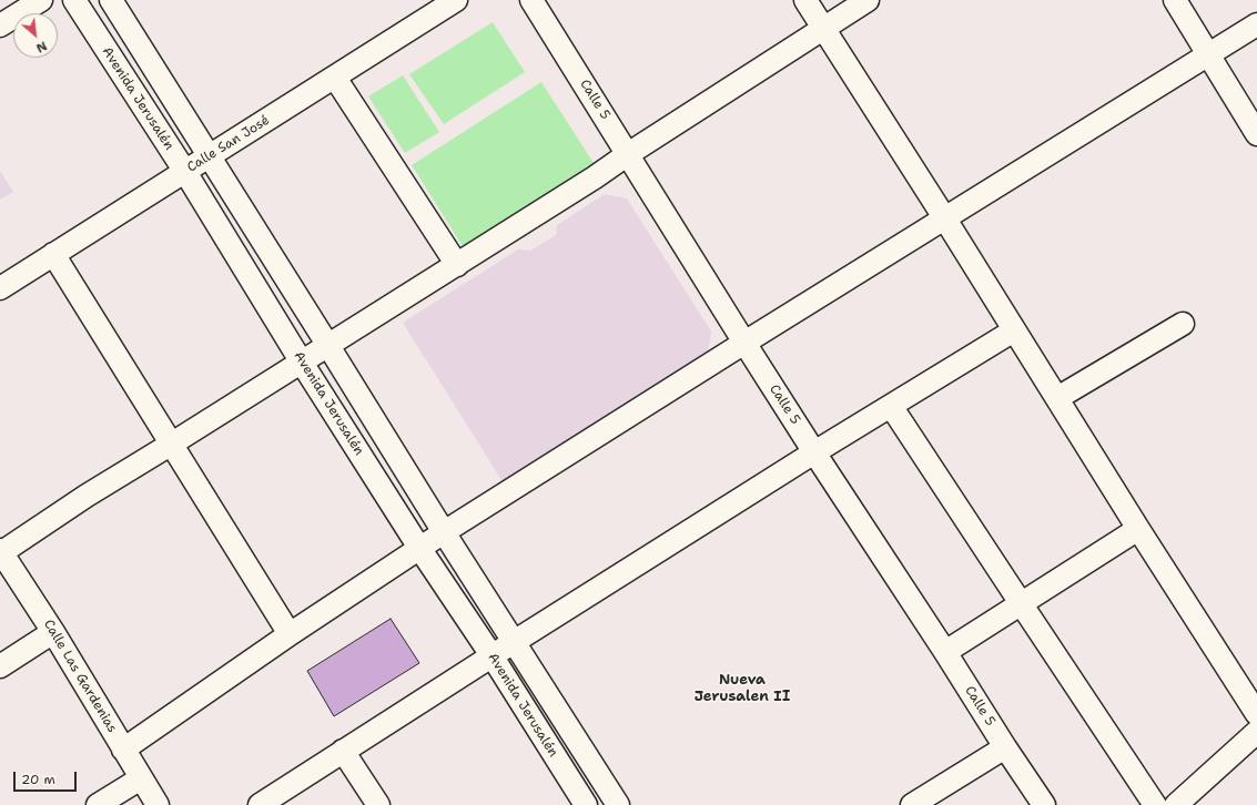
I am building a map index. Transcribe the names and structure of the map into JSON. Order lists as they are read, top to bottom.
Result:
{
  "streets": {
    "street": [
      "Avenida Jerusalén",
      "Calle 5",
      "Calle San José",
      "Calle Las Gardenias"
    ]
  },
  "crossings": [
    ["Avenida Jerusalén", "Calle San José"]
  ],
  "districts": ["Nueva Jerusalen II"],
  "scale_bar": "20 m",
  "north": "bottom right"
}
